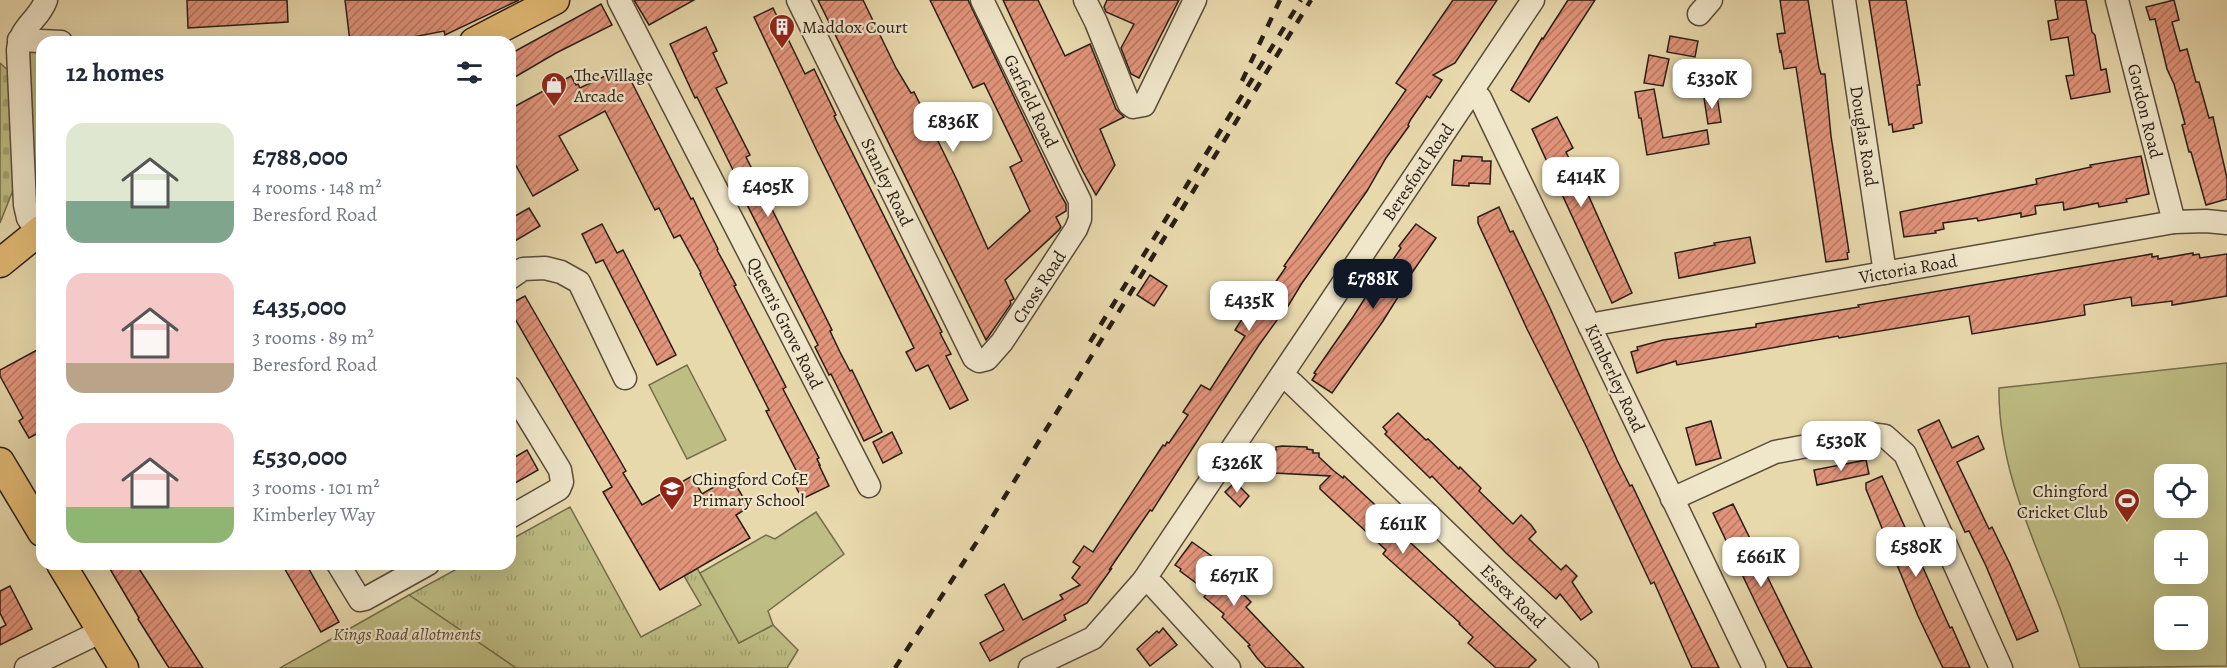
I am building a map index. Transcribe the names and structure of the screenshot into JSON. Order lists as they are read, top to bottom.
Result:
{
  "streets": {
    "street": [
      "Garfield Road",
      "Gordon Road",
      "Douglas Road",
      "Beresford Road",
      "Stanley Road",
      "Victoria Road",
      "Cross Road",
      "Queen's Grove Road",
      "Kimberley Road",
      "Essex Road"
    ]
  },
  "crossings": [
    ["Garfield Road", "Cross Road"],
    ["Gordon Road", "Victoria Road"],
    ["Douglas Road", "Victoria Road"],
    ["Beresford Road", "Kimberley Road"],
    ["Beresford Road", "Essex Road"],
    ["Stanley Road", "Cross Road"],
    ["Victoria Road", "Kimberley Road"]
  ],
  "parks": ["Kings Road allotments"],
  "places": {
    "building": ["Maddox Court"],
    "shop": ["The Village Arcade"],
    "school or university": ["Chingford CofE Primary School"],
    "sports": ["Chingford Cricket Club"]
  },
  "page": {
    "heading": "12 homes",
    "price": [
      "£330K",
      "£836K",
      "£414K",
      "£405K",
      "£788K",
      "£435K",
      "£530K",
      "£326K",
      "£611K",
      "£580K",
      "£661K",
      "£671K"
    ],
    "list": [
      {
        "name": "£788,000",
        "note": "4 rooms · 148 m² · Beresford Road"
      },
      {
        "name": "£435,000",
        "note": "3 rooms · 89 m² · Beresford Road"
      },
      {
        "name": "£530,000",
        "note": "3 rooms · 101 m² · Kimberley Way"
      }
    ],
    "map_buttons": ["+", "−"]
  }
}
